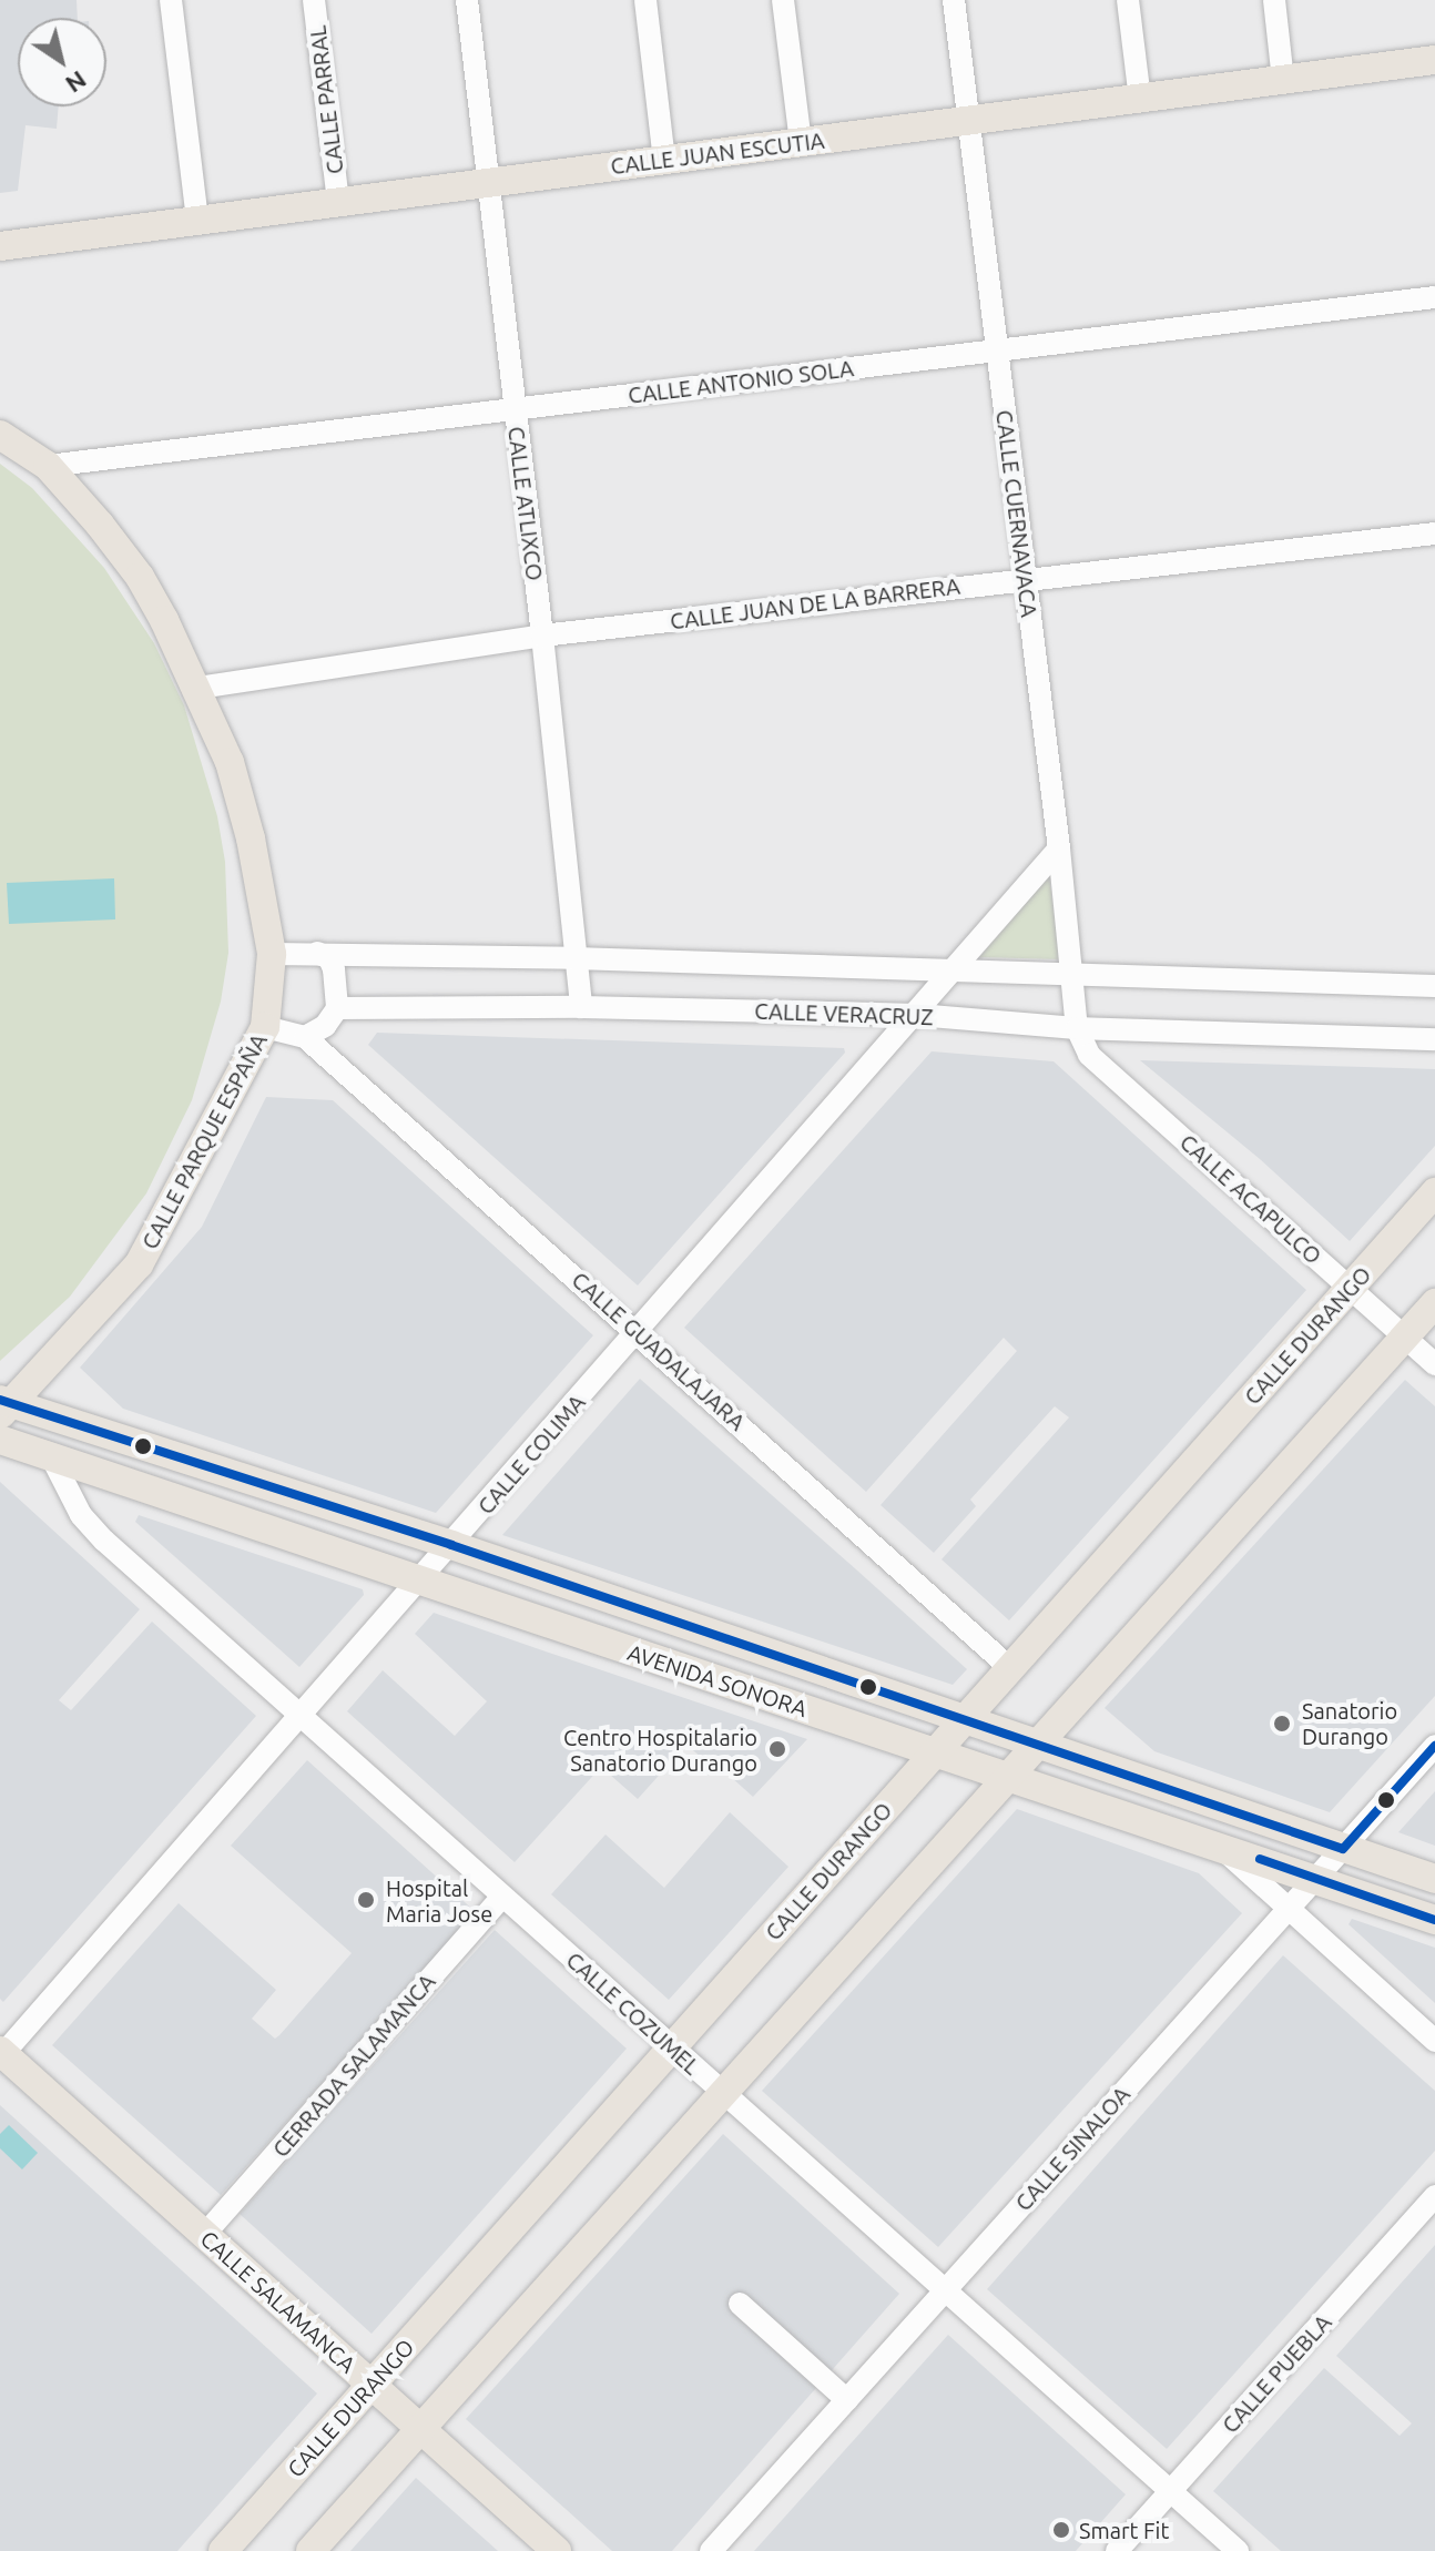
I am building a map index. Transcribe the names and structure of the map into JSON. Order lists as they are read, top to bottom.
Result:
{
  "streets": {
    "main road": [
      "CALLE JUAN ESCUTIA",
      "CALLE PARQUE ESPAÑA",
      "CALLE DURANGO",
      "AVENIDA SONORA",
      "CALLE SALAMANCA"
    ],
    "street": [
      "CALLE PARRAL",
      "CALLE ANTONIO SOLA",
      "CALLE ATLIXCO",
      "CALLE CUERNAVACA",
      "CALLE JUAN DE LA BARRERA",
      "CALLE VERACRUZ",
      "CALLE ACAPULCO",
      "CALLE GUADALAJARA",
      "CALLE COLIMA",
      "CALLE COZUMEL",
      "CERRADA SALAMANCA",
      "CALLE SINALOA",
      "CALLE PUEBLA"
    ]
  },
  "crossings": [
    ["CALLE PARRAL", "CALLE JUAN ESCUTIA"],
    ["CALLE JUAN ESCUTIA", "CALLE ATLIXCO"],
    ["CALLE JUAN ESCUTIA", "CALLE CUERNAVACA"],
    ["CALLE ANTONIO SOLA", "CALLE ATLIXCO"],
    ["CALLE ANTONIO SOLA", "CALLE CUERNAVACA"],
    ["CALLE ANTONIO SOLA", "CALLE PARQUE ESPAÑA"],
    ["CALLE ATLIXCO", "CALLE JUAN DE LA BARRERA"],
    ["CALLE ATLIXCO", "CALLE VERACRUZ"],
    ["CALLE CUERNAVACA", "CALLE JUAN DE LA BARRERA"],
    ["CALLE CUERNAVACA", "CALLE VERACRUZ"],
    ["CALLE CUERNAVACA", "CALLE ACAPULCO"],
    ["CALLE CUERNAVACA", "CALLE COLIMA"],
    ["CALLE JUAN DE LA BARRERA", "CALLE PARQUE ESPAÑA"],
    ["CALLE VERACRUZ", "CALLE PARQUE ESPAÑA"],
    ["CALLE VERACRUZ", "CALLE ACAPULCO"],
    ["CALLE VERACRUZ", "CALLE GUADALAJARA"],
    ["CALLE VERACRUZ", "CALLE COLIMA"],
    ["CALLE PARQUE ESPAÑA", "CALLE GUADALAJARA"],
    ["CALLE PARQUE ESPAÑA", "AVENIDA SONORA"],
    ["CALLE ACAPULCO", "CALLE DURANGO"],
    ["CALLE DURANGO", "CALLE GUADALAJARA"],
    ["CALLE DURANGO", "AVENIDA SONORA"],
    ["CALLE DURANGO", "CALLE COZUMEL"],
    ["CALLE DURANGO", "CALLE SALAMANCA"],
    ["CALLE GUADALAJARA", "CALLE COLIMA"],
    ["CALLE COLIMA", "AVENIDA SONORA"],
    ["CALLE COLIMA", "CALLE COZUMEL"],
    ["CALLE COLIMA", "CALLE SALAMANCA"],
    ["AVENIDA SONORA", "CALLE COZUMEL"],
    ["AVENIDA SONORA", "CALLE SINALOA"],
    ["CALLE COZUMEL", "CERRADA SALAMANCA"],
    ["CALLE COZUMEL", "CALLE SINALOA"],
    ["CALLE COZUMEL", "CALLE PUEBLA"],
    ["CERRADA SALAMANCA", "CALLE SALAMANCA"]
  ],
  "places": [
    "Sanatorio Durango",
    "Centro Hospitalario Sanatorio Durango",
    "Hospital Maria Jose",
    "Smart Fit"
  ],
  "north": "bottom right"
}
